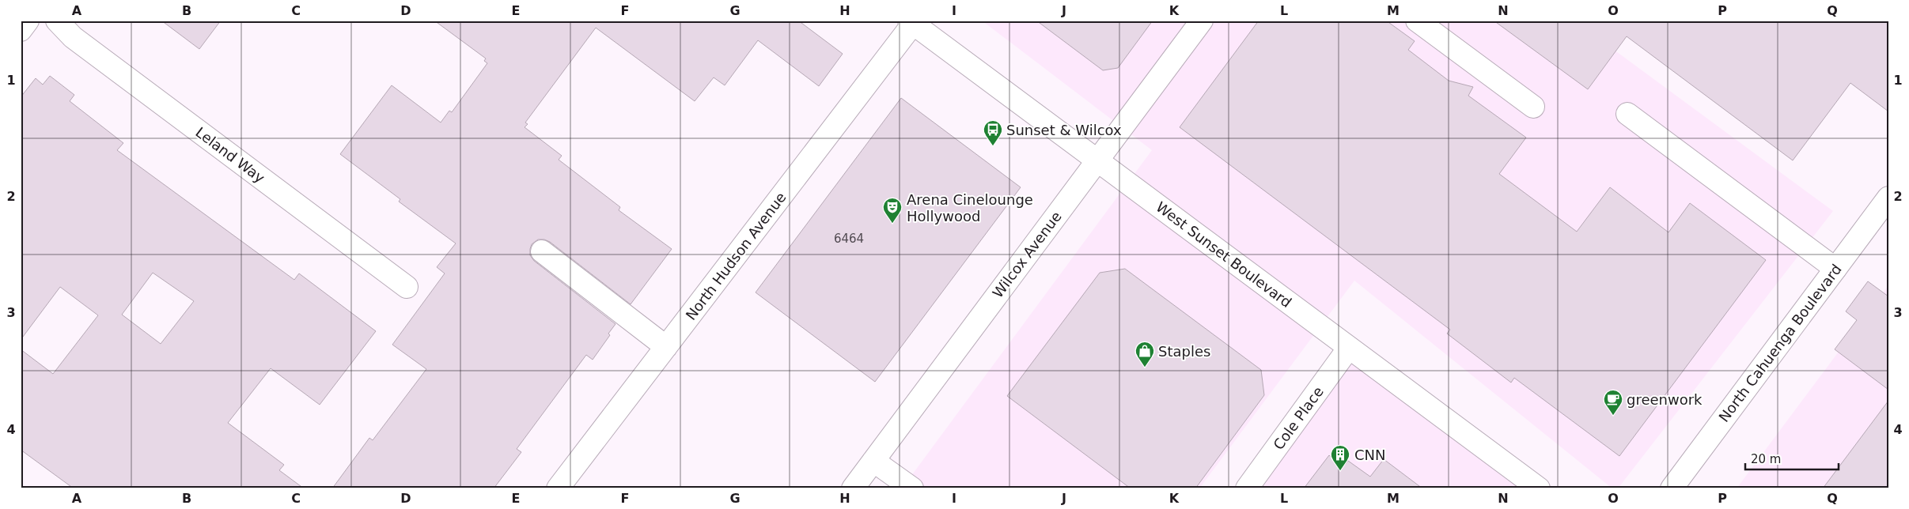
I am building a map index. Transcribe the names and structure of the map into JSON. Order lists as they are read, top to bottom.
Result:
{
  "streets": {
    "street": [
      "Leland Way",
      "Wilcox Avenue",
      "West Sunset Boulevard",
      "North Hudson Avenue",
      "North Cahuenga Boulevard",
      "Cole Place"
    ]
  },
  "crossings": [
    ["Wilcox Avenue", "West Sunset Boulevard"],
    ["West Sunset Boulevard", "North Hudson Avenue"],
    ["West Sunset Boulevard", "Cole Place"]
  ],
  "places": {
    "bus stop": ["Sunset & Wilcox"],
    "theatre": ["Arena Cinelounge Hollywood"],
    "shop": ["Staples"],
    "cafe": ["greenwork"],
    "building": ["CNN"]
  },
  "house_numbers": ["6464"],
  "scale_bar": "20 m",
  "grid": {
    "columns": [
      "A",
      "B",
      "C",
      "D",
      "E",
      "F",
      "G",
      "H",
      "I",
      "J",
      "K",
      "L",
      "M",
      "N",
      "O",
      "P",
      "Q"
    ],
    "rows": [
      "1",
      "2",
      "3",
      "4"
    ]
  }
}
